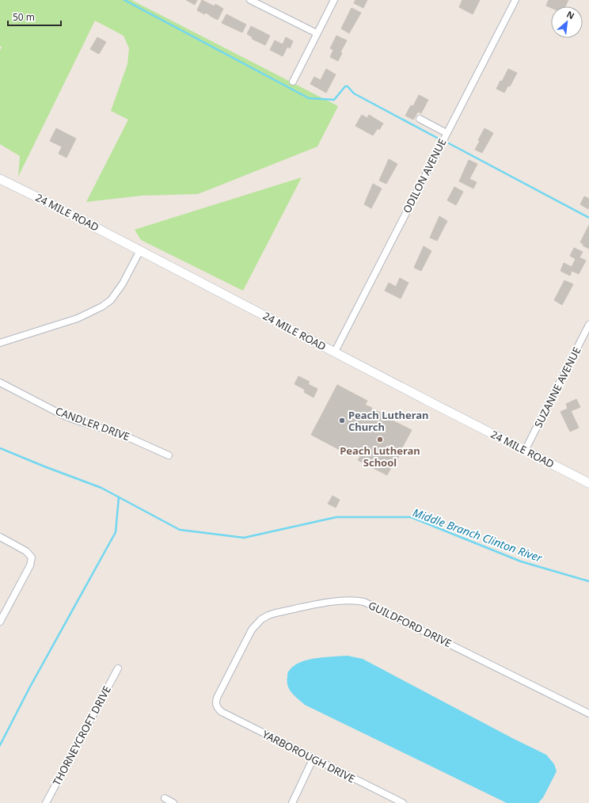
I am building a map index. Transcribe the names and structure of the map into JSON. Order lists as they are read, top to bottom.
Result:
{
  "streets": {
    "street": [
      "ODILON AVENUE",
      "24 MILE ROAD",
      "SUZANNE AVENUE",
      "CANDLER DRIVE",
      "GUILDFORD DRIVE",
      "THORNEYCROFT DRIVE",
      "YARBOROUGH DRIVE"
    ]
  },
  "crossings": [
    ["ODILON AVENUE", "24 MILE ROAD"],
    ["24 MILE ROAD", "SUZANNE AVENUE"],
    ["GUILDFORD DRIVE", "YARBOROUGH DRIVE"]
  ],
  "water": ["Middle Branch Clinton River"],
  "places": ["Peach Lutheran Church", "Peach Lutheran School"],
  "scale_bar": "50 m",
  "north": "top right"
}
